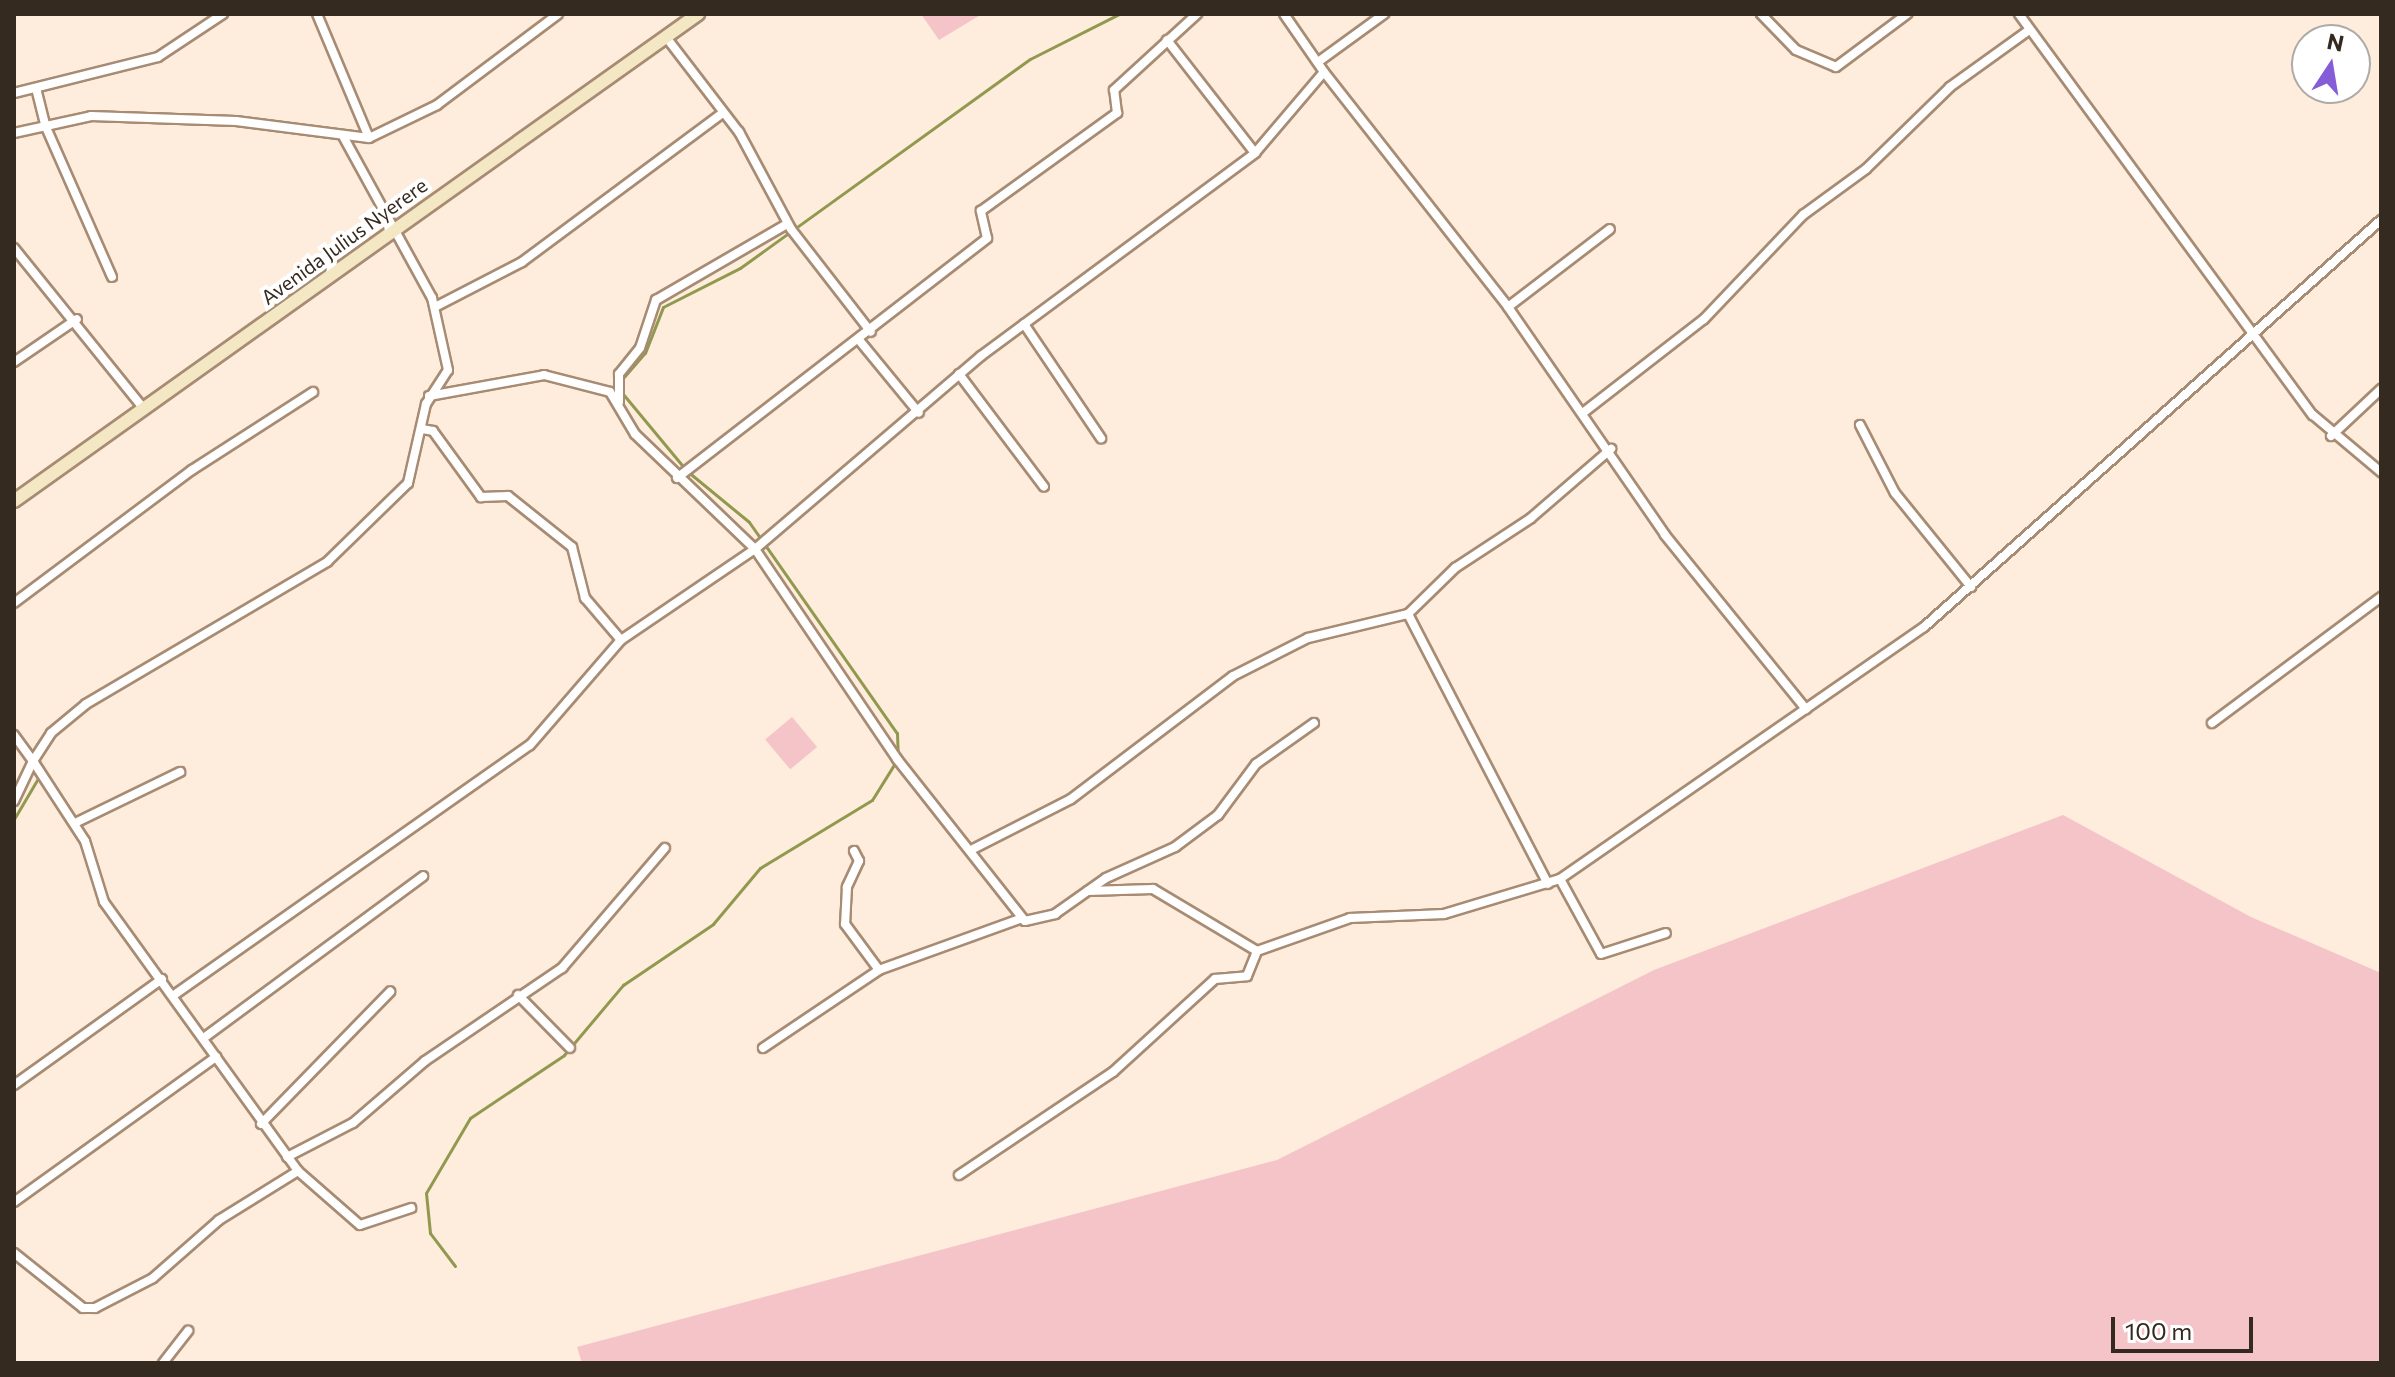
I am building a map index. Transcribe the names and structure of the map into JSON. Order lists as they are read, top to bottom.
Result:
{
  "streets": {
    "street": ["Avenida Julius Nyerere"]
  },
  "scale_bar": "100 m",
  "north": "top"
}
